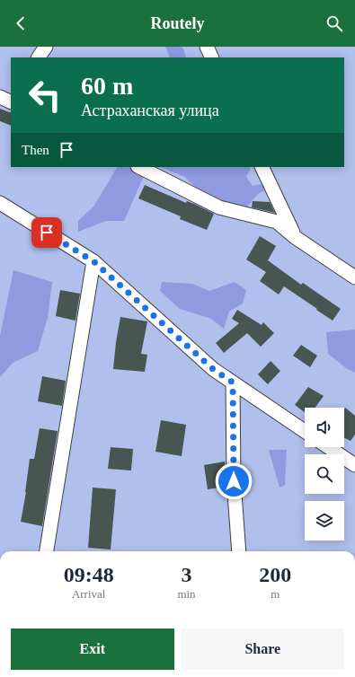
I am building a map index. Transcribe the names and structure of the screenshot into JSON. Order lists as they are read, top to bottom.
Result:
{
  "page": {
    "header": "Routely",
    "turn": ["60 m", "Астраханская улица"],
    "then": "Then",
    "eta": [
      "09:48",
      "Arrival",
      "3",
      "min",
      "200",
      "m"
    ],
    "buttons": ["Exit", "Share"]
  }
}
